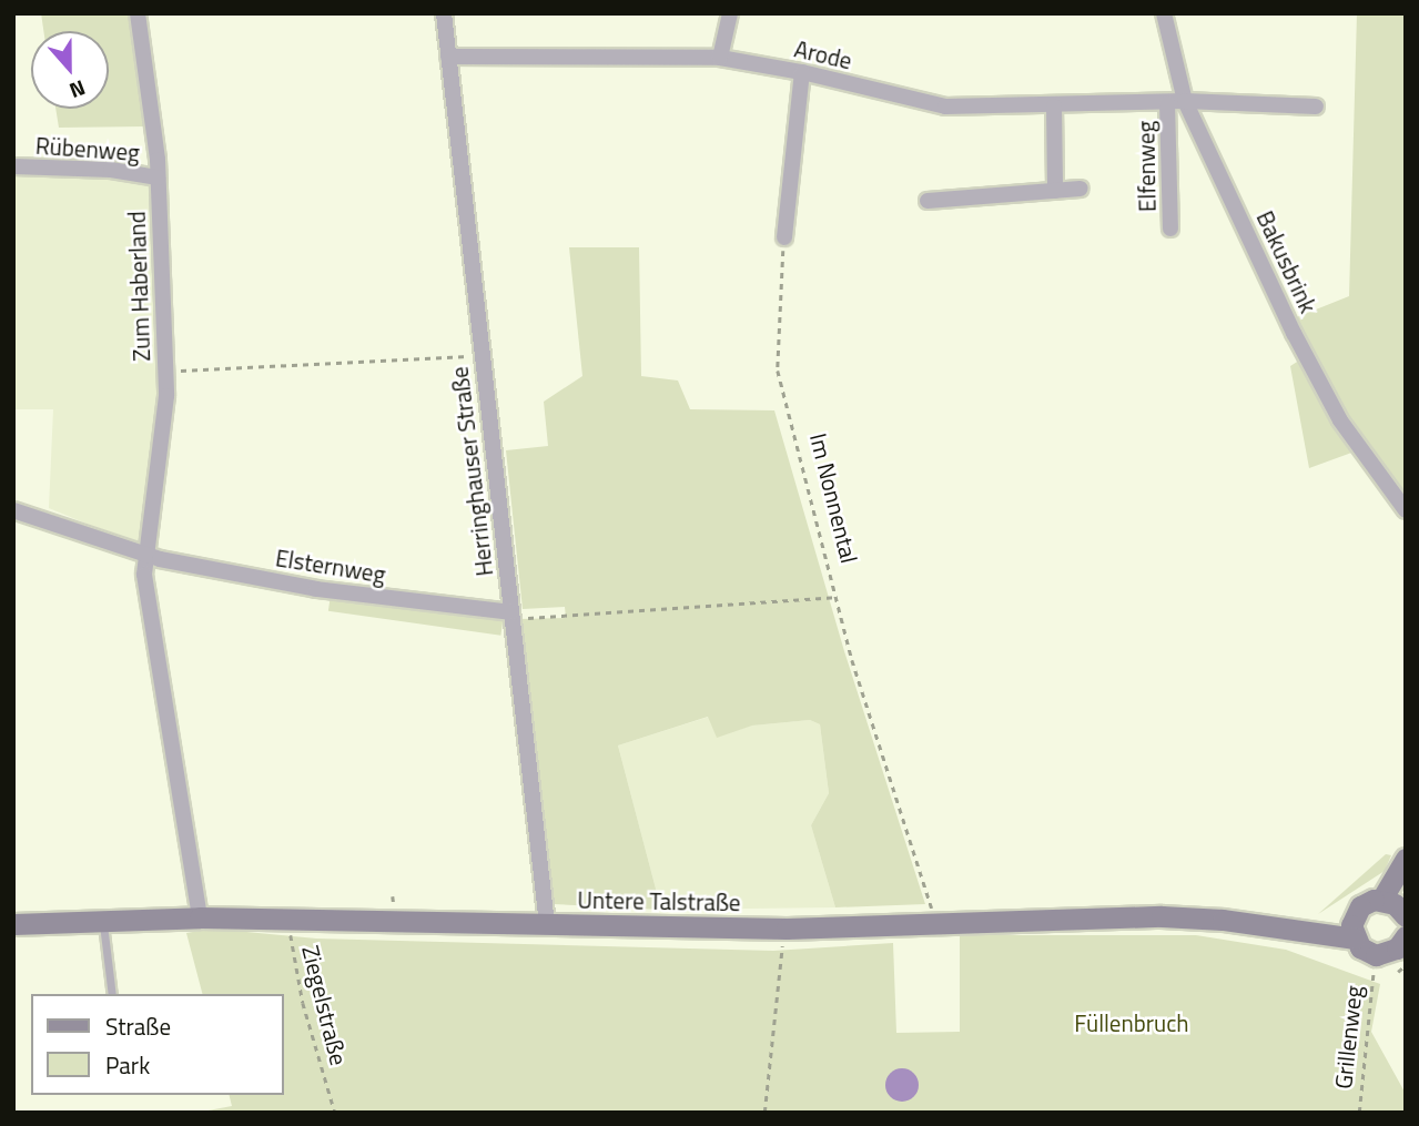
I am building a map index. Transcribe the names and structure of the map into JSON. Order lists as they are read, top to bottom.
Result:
{
  "streets": {
    "street": [
      "Arode",
      "Rübenweg",
      "Elfenweg",
      "Bakusbrink",
      "Zum Haberland",
      "Herringhauser Straße",
      "Elsternweg",
      "Untere Talstraße"
    ],
    "path": ["Im Nonnental", "Ziegelstraße", "Grillenweg"]
  },
  "crossings": [
    ["Arode", "Elfenweg"],
    ["Arode", "Bakusbrink"],
    ["Arode", "Herringhauser Straße"],
    ["Rübenweg", "Zum Haberland"],
    ["Zum Haberland", "Elsternweg"],
    ["Zum Haberland", "Untere Talstraße"],
    ["Herringhauser Straße", "Elsternweg"],
    ["Herringhauser Straße", "Untere Talstraße"],
    ["Im Nonnental", "Untere Talstraße"],
    ["Untere Talstraße", "Ziegelstraße"],
    ["Untere Talstraße", "Grillenweg"]
  ],
  "parks": ["Füllenbruch"],
  "legend": ["Straße", "Park"],
  "north": "bottom"
}
